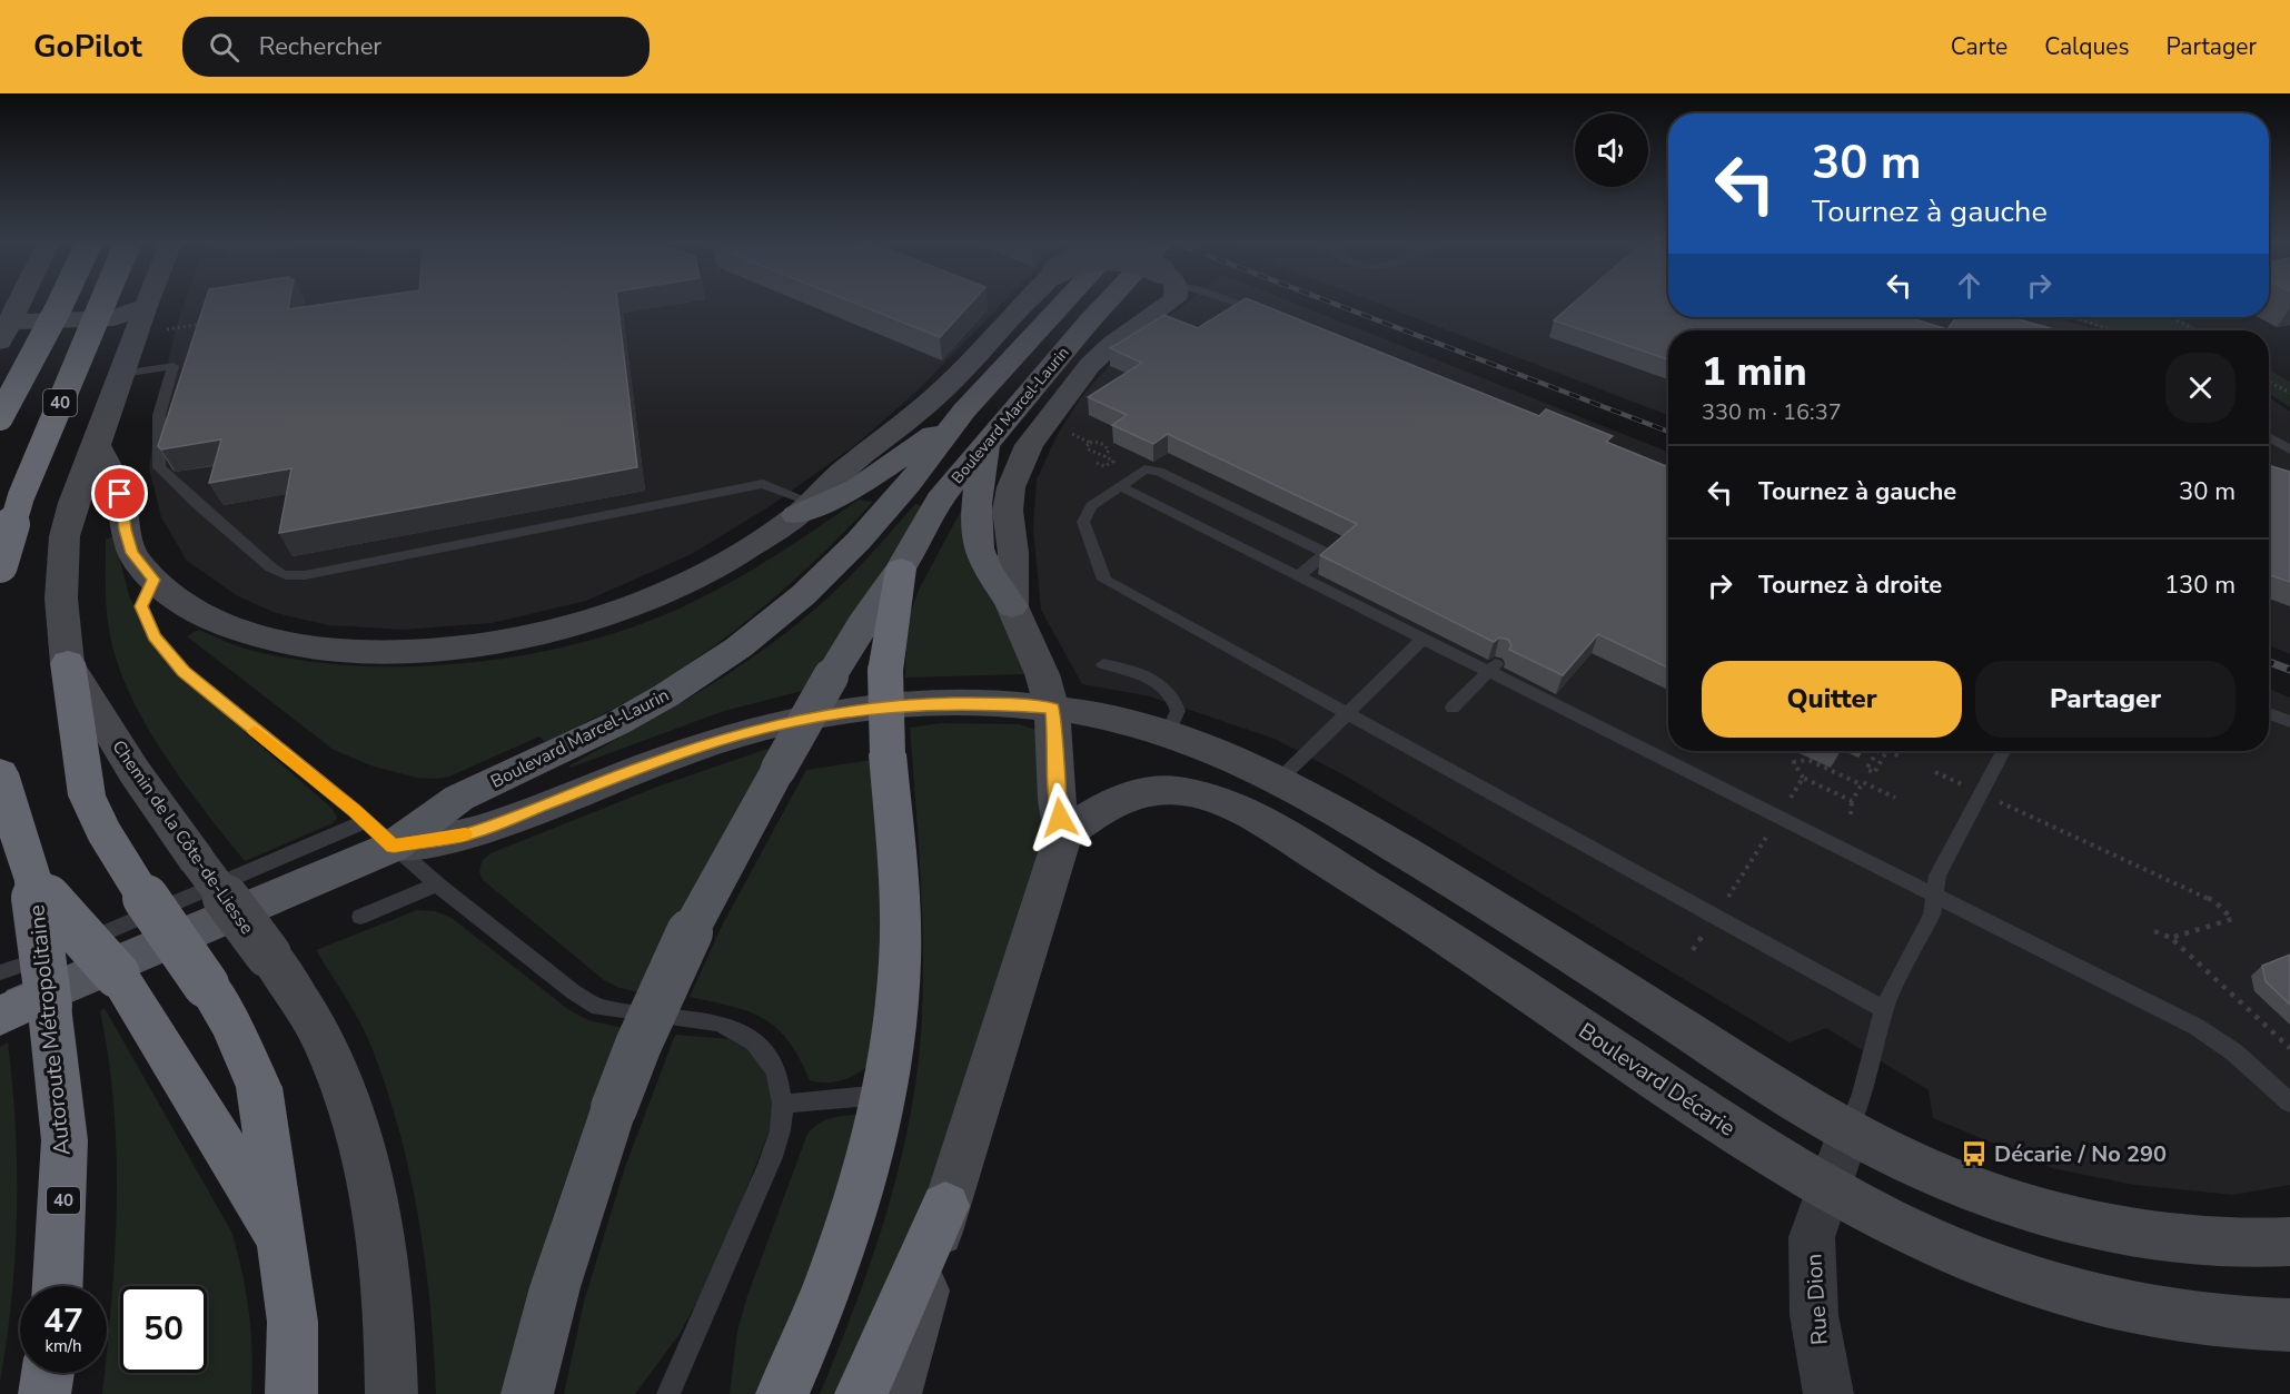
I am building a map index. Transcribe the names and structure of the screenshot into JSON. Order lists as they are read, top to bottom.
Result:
{
  "streets": {
    "highway": ["40", "Autoroute Métropolitaine"],
    "main road": ["Boulevard Marcel-Laurin", "Chemin de la Côte-de-Liesse", "Boulevard Décarie"],
    "street": ["Rue Dion"]
  },
  "crossings": [
    ["40", "Autoroute Métropolitaine"],
    ["Boulevard Décarie", "Rue Dion"]
  ],
  "places": {
    "bus stop": ["Décarie / No 290"]
  },
  "page": {
    "header": "GoPilot",
    "search": "Rechercher",
    "nav": ["Carte", "Calques", "Partager"],
    "turn": ["30 m", "Tournez à gauche"],
    "heading": ["1 min", "330 m · 16:37"],
    "list": [
      {
        "name": "Tournez à gauche",
        "value": "30 m"
      },
      {
        "name": "Tournez à droite",
        "value": "130 m"
      }
    ],
    "buttons": ["Quitter", "Partager"],
    "speed": "47 km/h",
    "limit": "50"
  }
}
